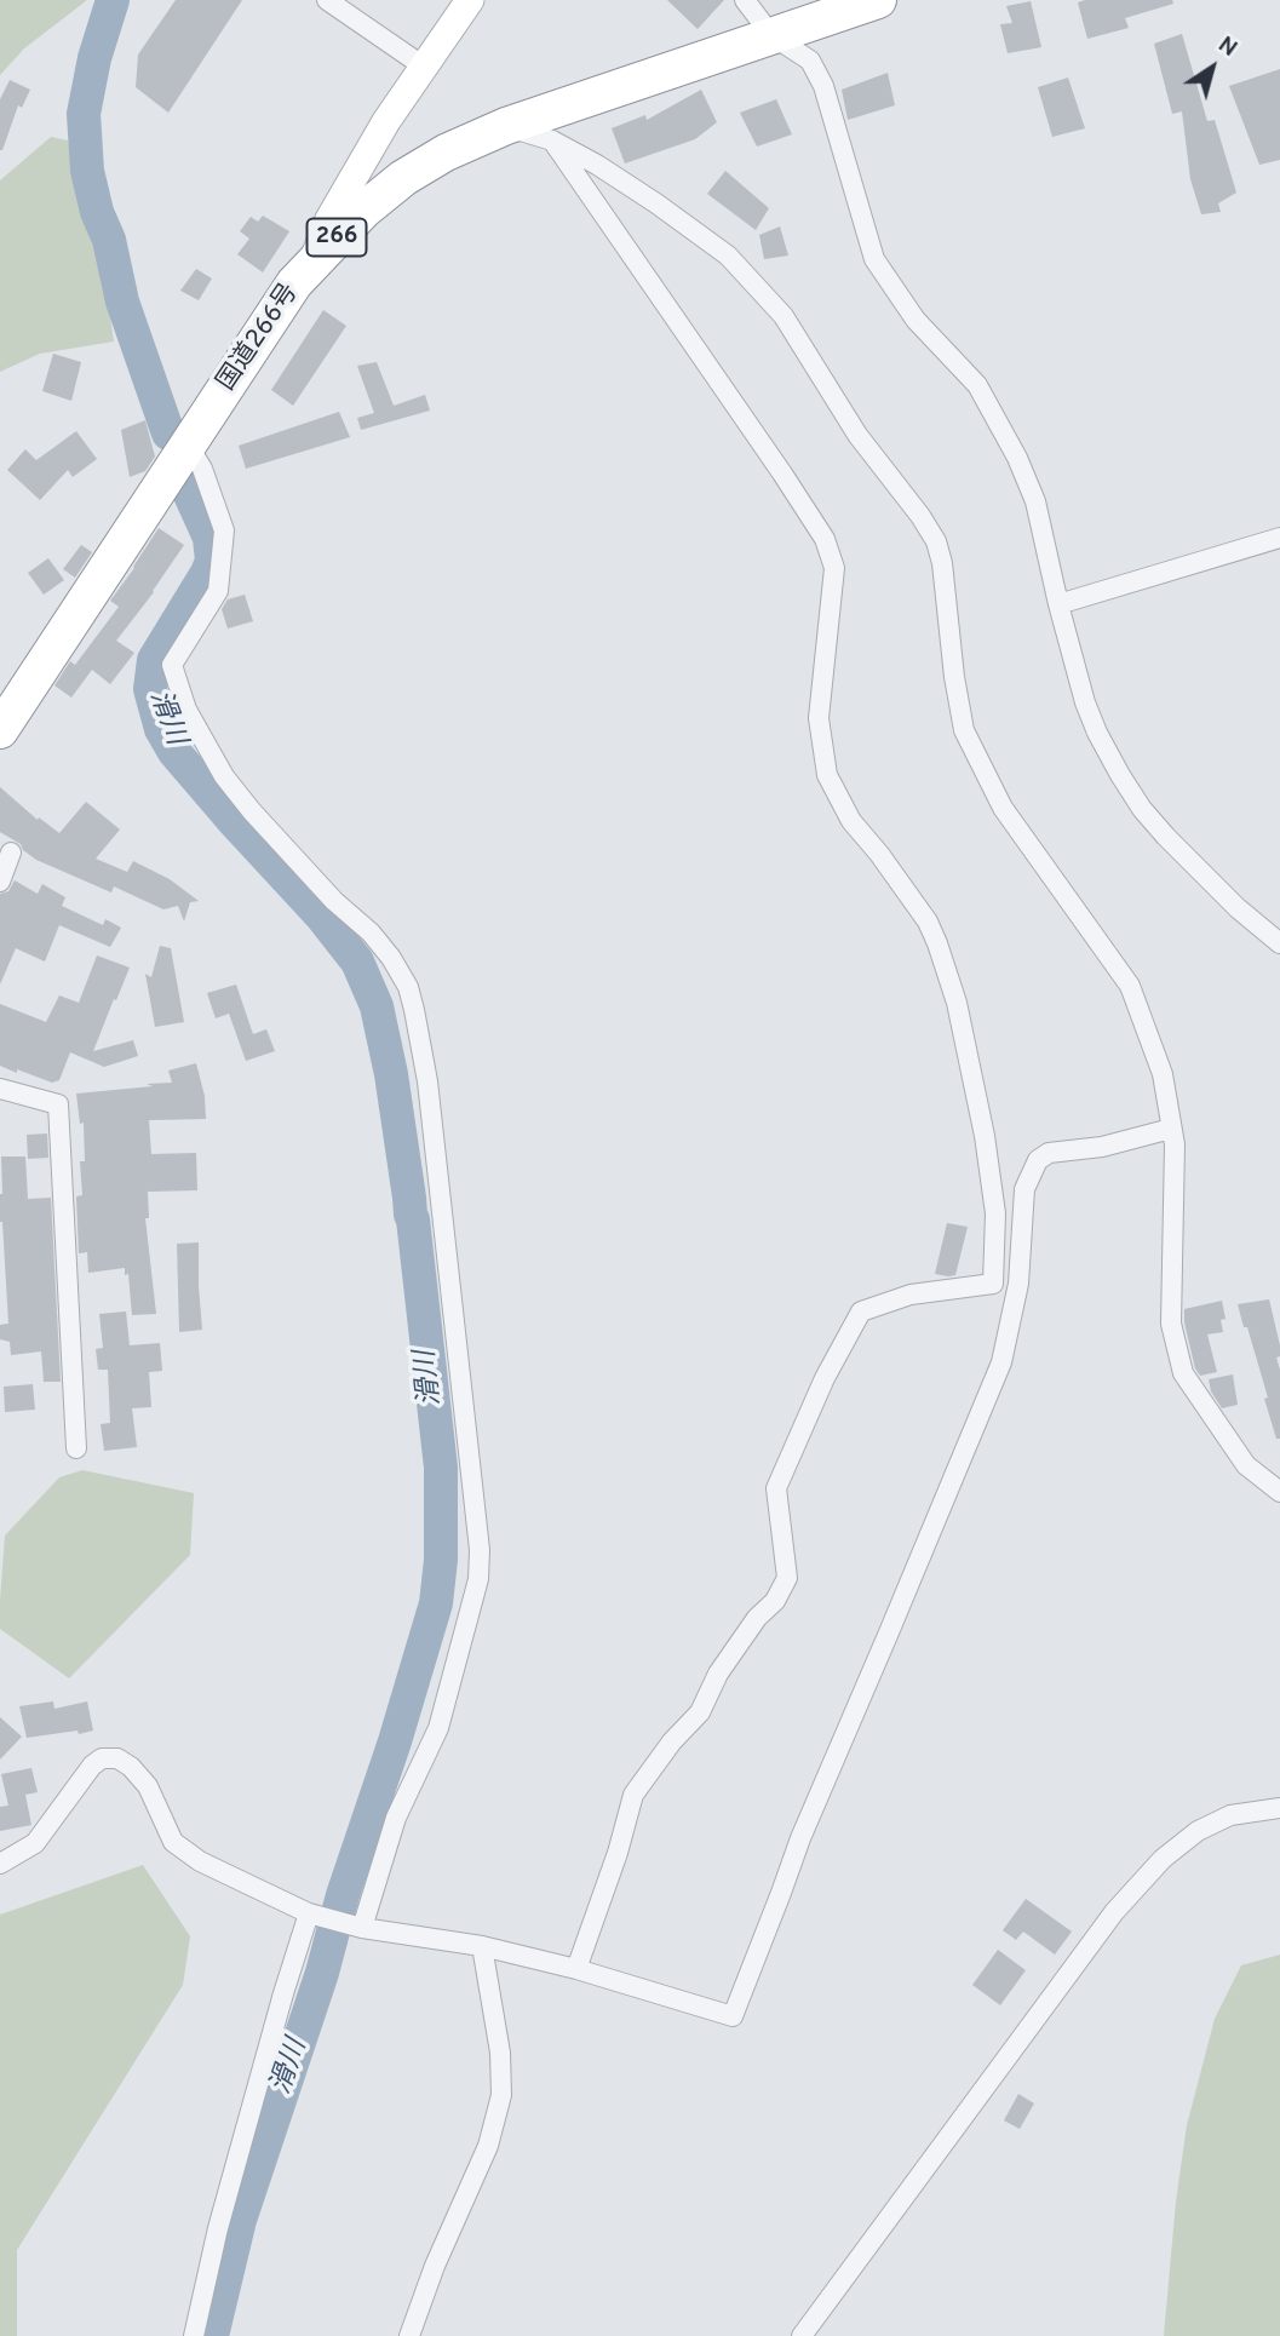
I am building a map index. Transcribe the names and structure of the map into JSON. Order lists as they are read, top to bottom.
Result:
{
  "streets": {
    "highway": ["266", "国道266号"]
  },
  "water": ["滑川"],
  "north": "top right"
}
